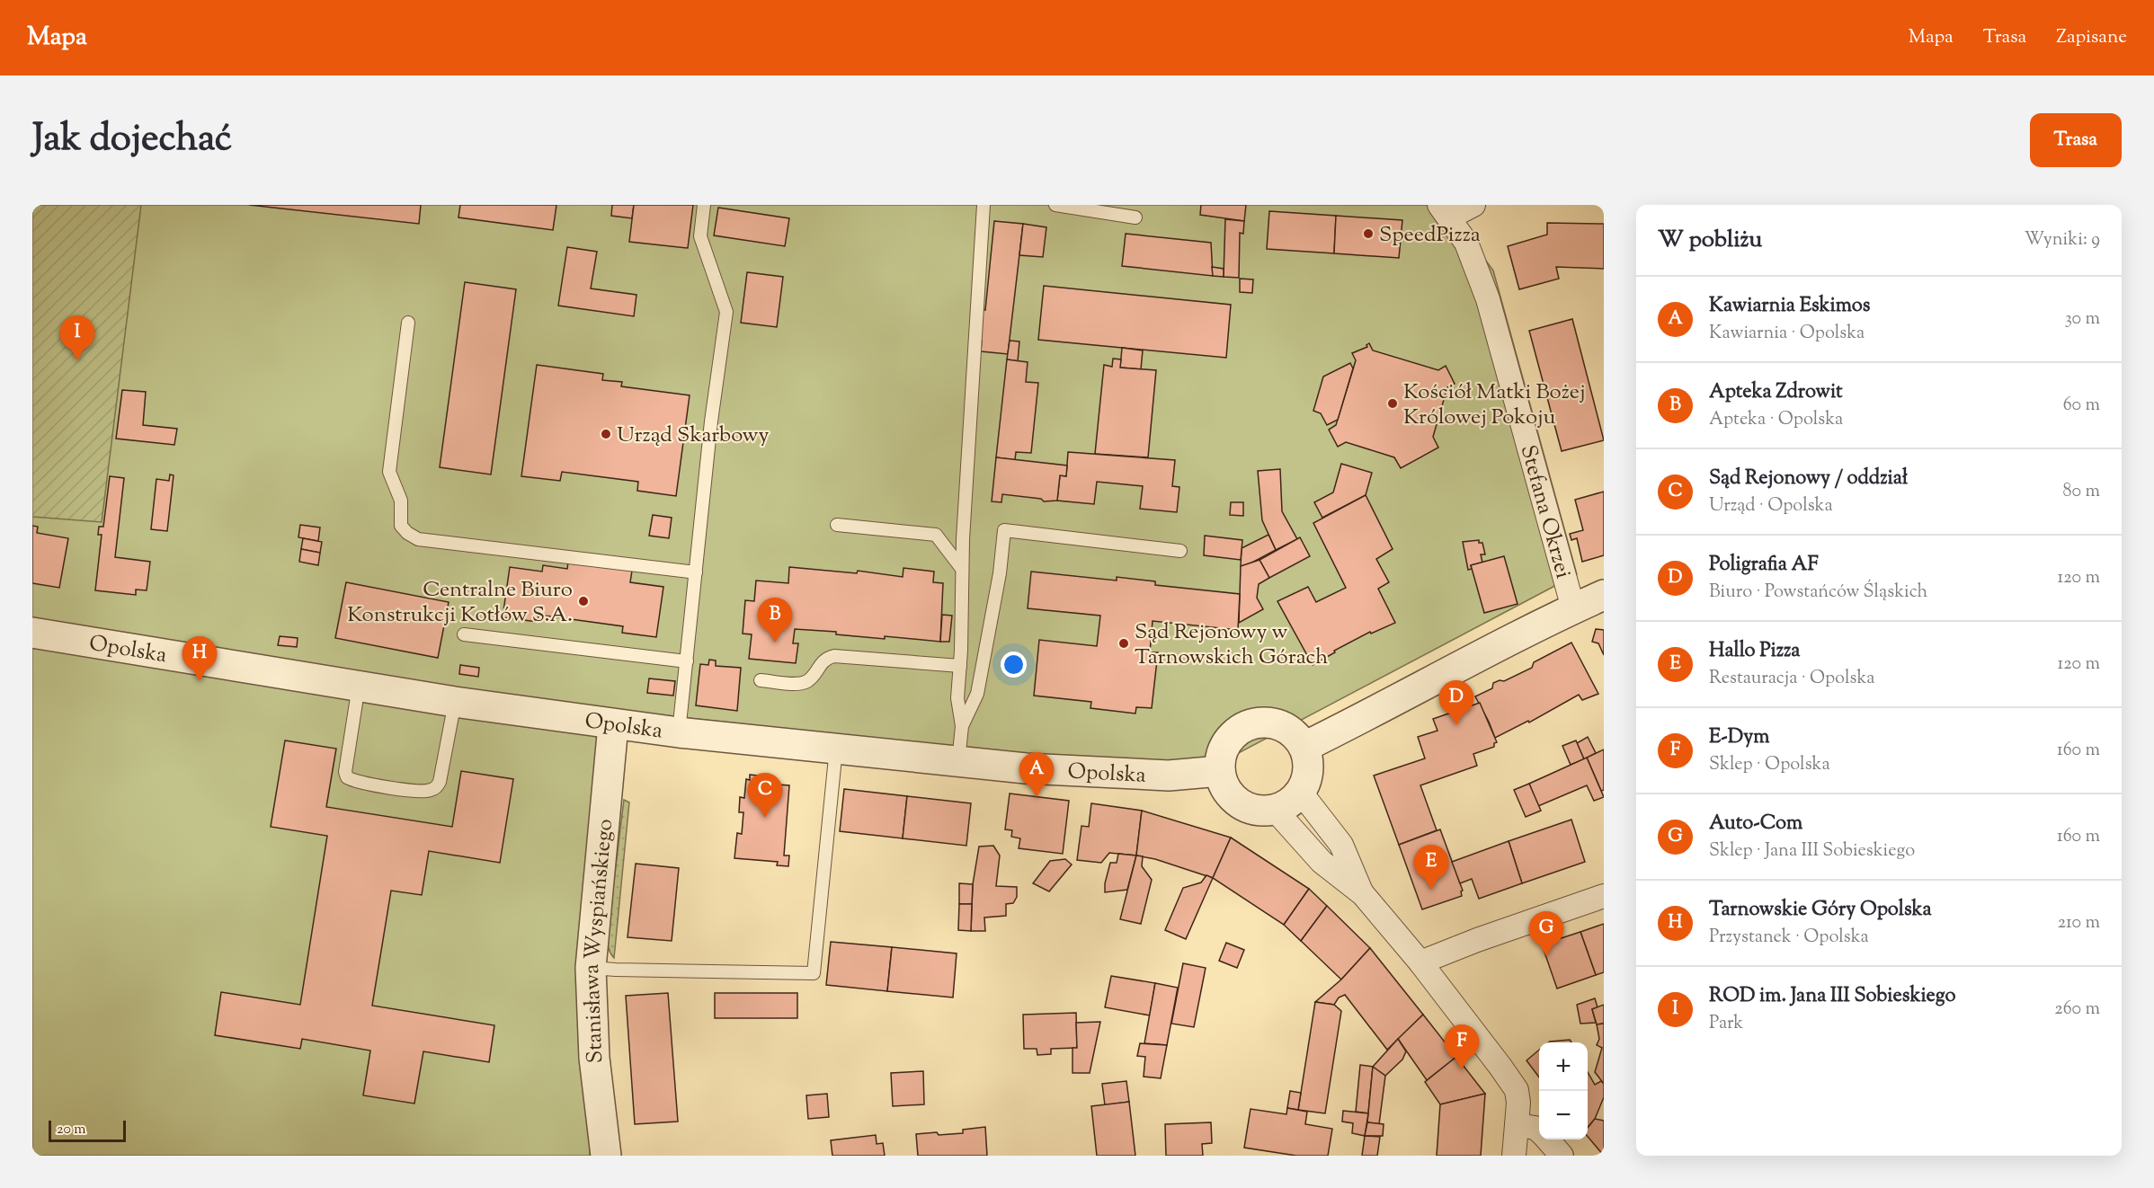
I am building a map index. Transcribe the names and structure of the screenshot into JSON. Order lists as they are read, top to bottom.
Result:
{
  "streets": {
    "street": ["Stefana Okrzei", "Opolska", "Stanisława Wyspiańskiego"]
  },
  "crossings": [
    ["Opolska", "Stanisława Wyspiańskiego"]
  ],
  "places": [
    "SpeedPizza",
    "Kościół Matki Bożej Królowej Pokoju",
    "Urząd Skarbowy",
    "Centralne Biuro Konstrukcji Kotłów S.A.",
    "Sąd Rejonowy w Tarnowskich Górach"
  ],
  "scale_bar": "20 m",
  "page": {
    "header": "Mapa",
    "nav": ["Mapa", "Trasa", "Zapisane"],
    "title": "Jak dojechać",
    "buttons": "Trasa",
    "heading": ["W pobliżu", "Wyniki: 9"],
    "list": [
      {
        "mark": "A",
        "name": "Kawiarnia Eskimos",
        "note": "Kawiarnia · Opolska",
        "value": "30 m"
      },
      {
        "mark": "B",
        "name": "Apteka Zdrowit",
        "note": "Apteka · Opolska",
        "value": "60 m"
      },
      {
        "mark": "C",
        "name": "Sąd Rejonowy / oddział",
        "note": "Urząd · Opolska",
        "value": "80 m"
      },
      {
        "mark": "D",
        "name": "Poligrafia AF",
        "note": "Biuro · Powstańców Śląskich",
        "value": "120 m"
      },
      {
        "mark": "E",
        "name": "Hallo Pizza",
        "note": "Restauracja · Opolska",
        "value": "120 m"
      },
      {
        "mark": "F",
        "name": "E-Dym",
        "note": "Sklep · Opolska",
        "value": "160 m"
      },
      {
        "mark": "G",
        "name": "Auto-Com",
        "note": "Sklep · Jana III Sobieskiego",
        "value": "160 m"
      },
      {
        "mark": "H",
        "name": "Tarnowskie Góry Opolska",
        "note": "Przystanek · Opolska",
        "value": "210 m"
      },
      {
        "mark": "I",
        "name": "ROD im. Jana III Sobieskiego",
        "note": "Park",
        "value": "260 m"
      }
    ],
    "pins": [
      "I",
      "B",
      "H",
      "D",
      "A",
      "C",
      "E",
      "G",
      "F"
    ],
    "map_buttons": ["+", "−"],
    "scale": "20 m"
  }
}
